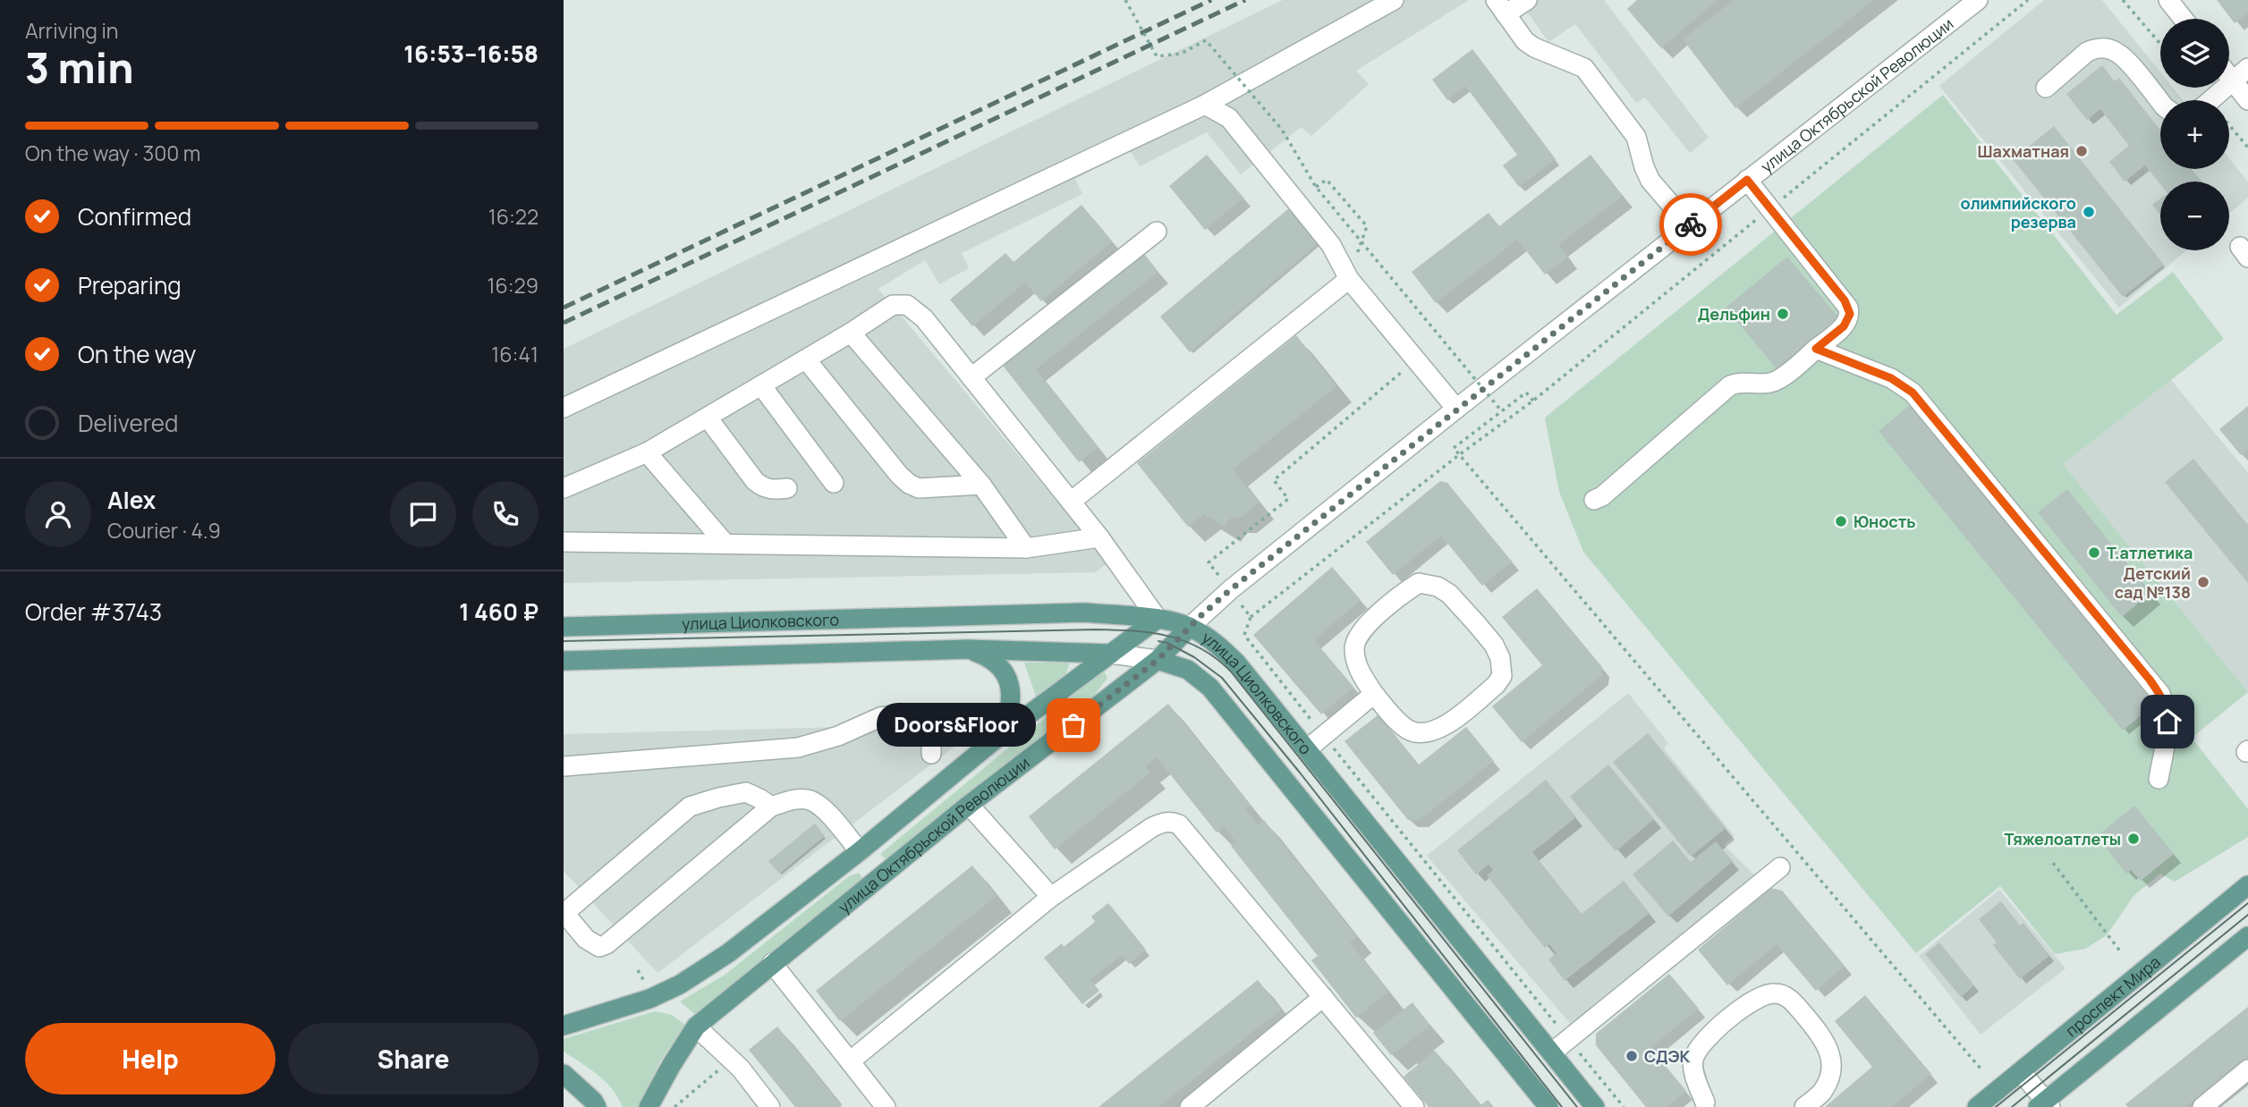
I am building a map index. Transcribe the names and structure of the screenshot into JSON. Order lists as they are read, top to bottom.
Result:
{
  "streets": {
    "main road": ["улица Октябрьской Революции", "улица Циолковского", "проспект Мира"]
  },
  "crossings": [
    ["улица Октябрьской Революции", "улица Циолковского"]
  ],
  "places": [
    "Шахматная",
    "олимпийского резерва",
    "Дельфин",
    "Юность",
    "Т.атлетика",
    "Детский сад №138",
    "Doors&Floor",
    "Тяжелоатлеты",
    "СДЭК"
  ],
  "page": {
    "heading": ["3 min", "Arriving in", "16:53–16:58"],
    "panel": [
      "Alex",
      "Courier · 4.9",
      "Order #3743",
      "1 460 ₽"
    ],
    "map_buttons": ["+", "−"],
    "bar": "On the way · 300 m",
    "list": [
      ["Confirmed", "16:22"],
      ["Preparing", "16:29"],
      ["On the way", "16:41"],
      "Delivered"
    ],
    "bubble": "Doors&Floor",
    "buttons": ["Help", "Share"]
  }
}
